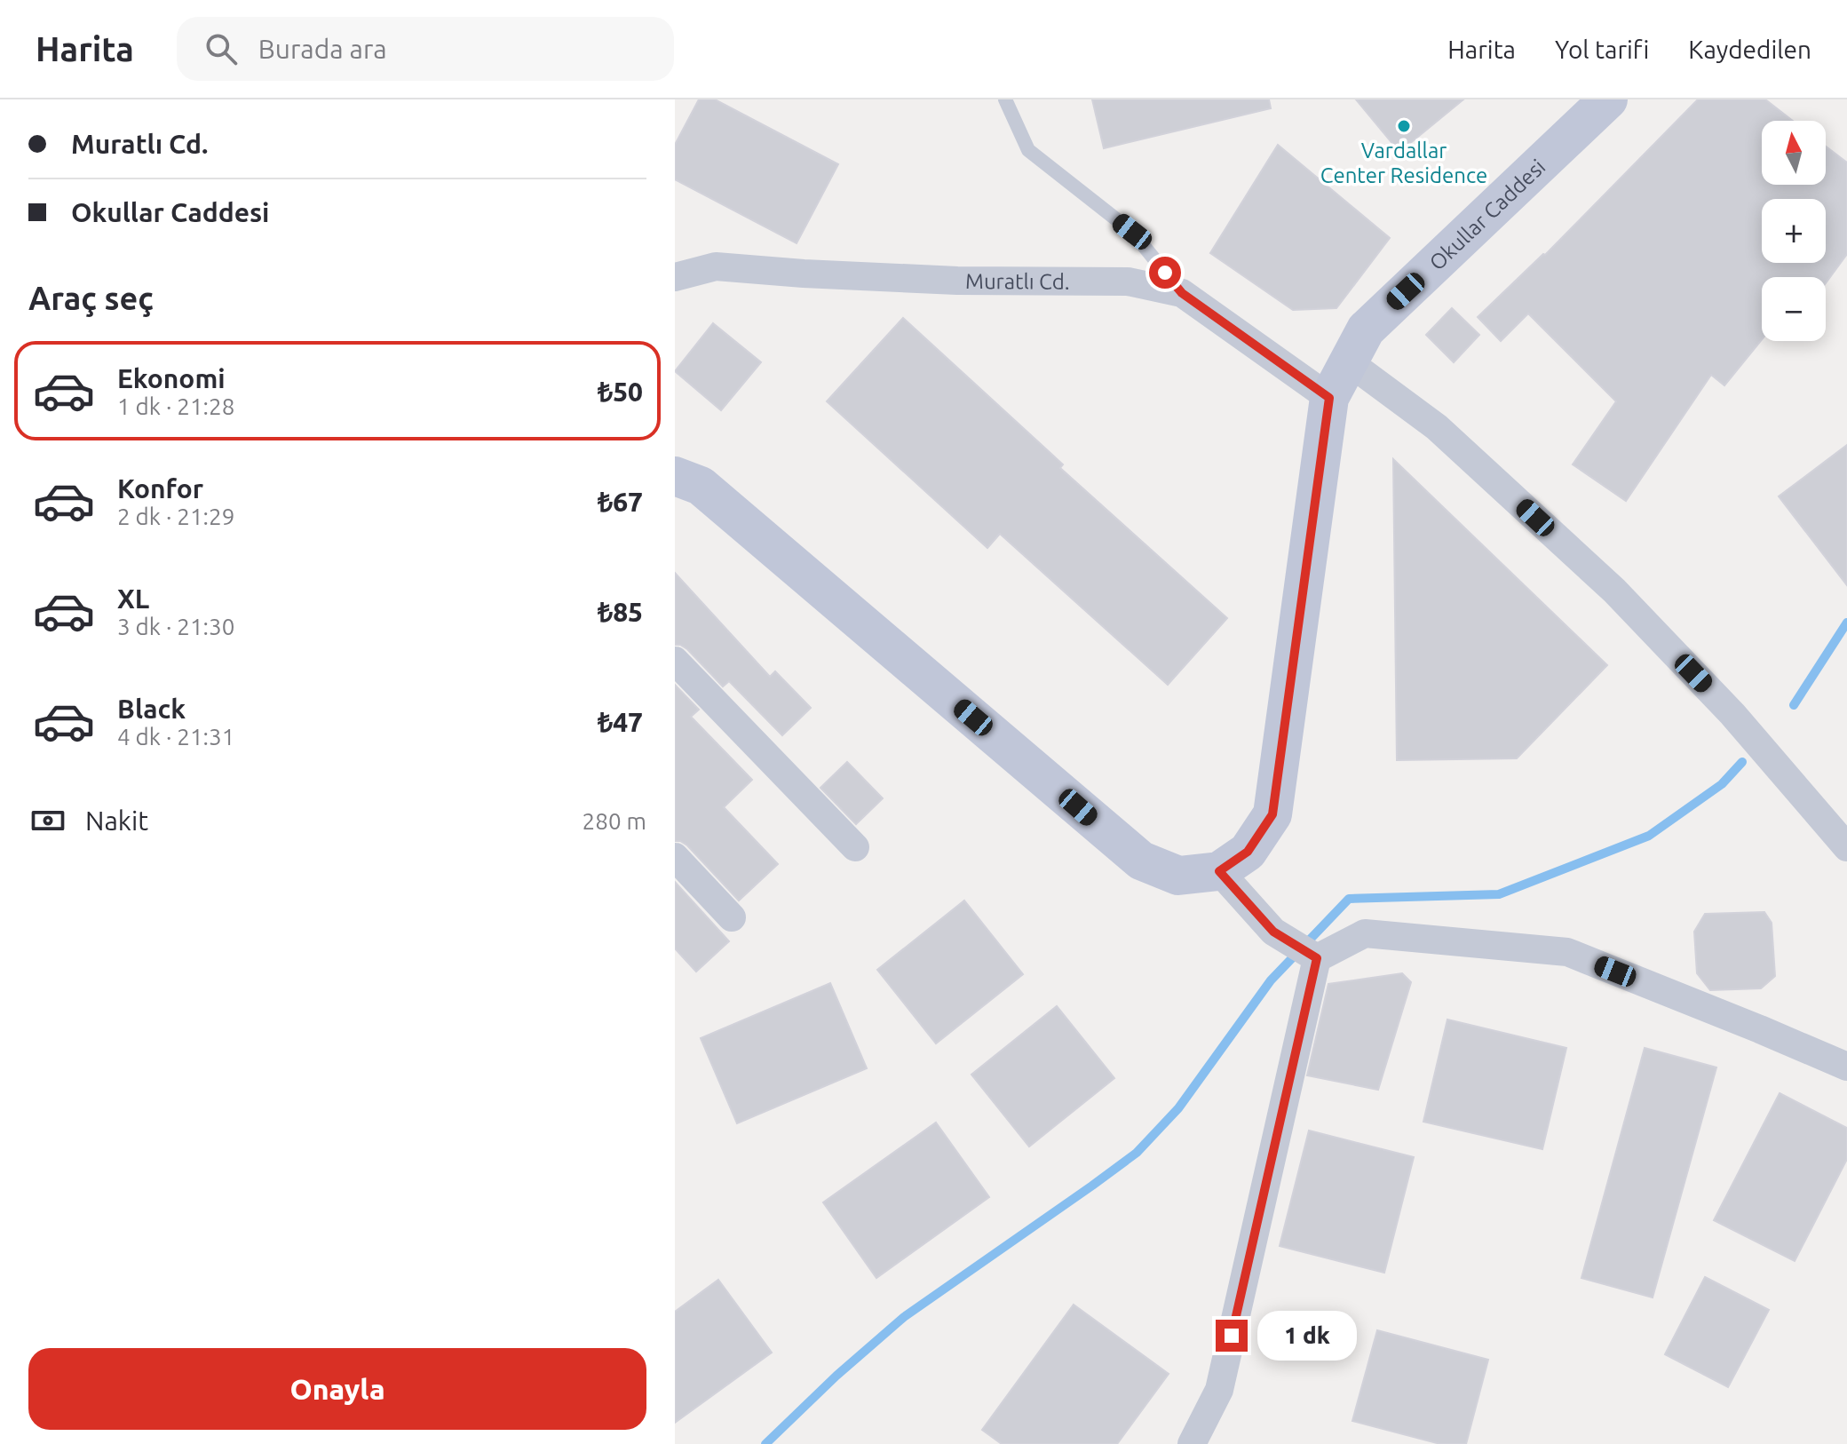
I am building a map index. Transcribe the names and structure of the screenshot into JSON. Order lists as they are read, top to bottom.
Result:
{
  "streets": {
    "street": ["Okullar Caddesi", "Muratlı Cd."]
  },
  "crossings": [
    ["Okullar Caddesi", "Muratlı Cd."]
  ],
  "places": ["Vardallar Center Residence"],
  "north": "top",
  "page": {
    "header": "Harita",
    "search": "Burada ara",
    "nav": ["Harita", "Yol tarifi", "Kaydedilen"],
    "banner": ["Muratlı Cd.", "Okullar Caddesi"],
    "map_buttons": ["+", "−"],
    "heading": "Araç seç",
    "list": [
      {
        "name": "Ekonomi",
        "note": "1 dk · 21:28",
        "value": "₺50"
      },
      {
        "name": "Konfor",
        "note": "2 dk · 21:29",
        "value": "₺67"
      },
      {
        "name": "XL",
        "note": "3 dk · 21:30",
        "value": "₺85"
      },
      {
        "name": "Black",
        "note": "4 dk · 21:31",
        "value": "₺47"
      }
    ],
    "pay": ["Nakit", "280 m"],
    "bubble": "1 dk",
    "buttons": "Onayla"
  }
}
